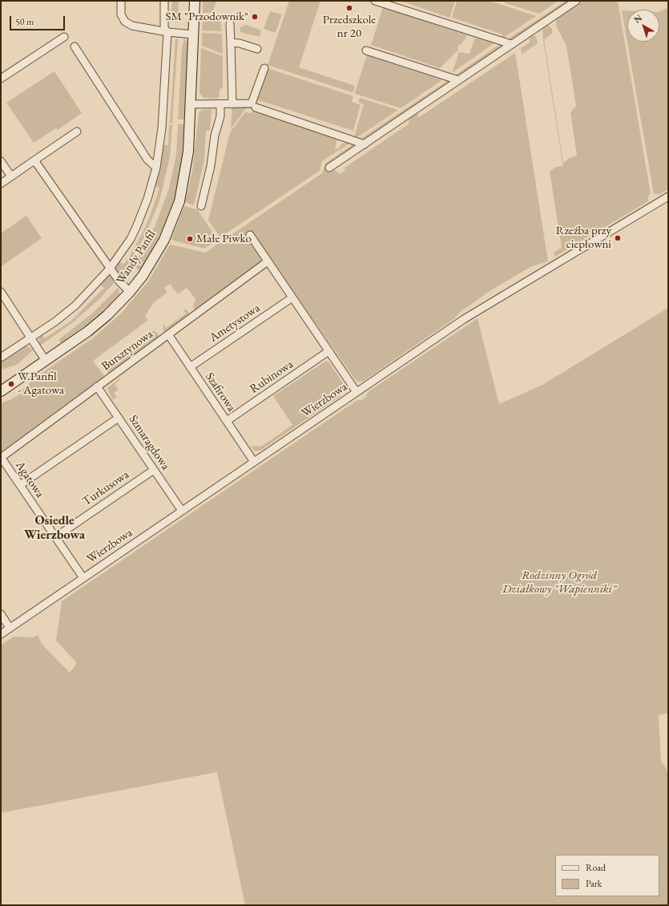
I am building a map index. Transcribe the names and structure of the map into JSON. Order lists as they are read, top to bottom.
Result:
{
  "streets": {
    "street": [
      "Wandy Panfil",
      "Ametystowa",
      "Bursztynowa",
      "Rubinowa",
      "Szafirowa",
      "Wierzbowa",
      "Szmaragdowa",
      "Agatowa",
      "Turkusowa"
    ]
  },
  "crossings": [
    ["Ametystowa", "Szafirowa"],
    ["Bursztynowa", "Szafirowa"],
    ["Bursztynowa", "Szmaragdowa"],
    ["Bursztynowa", "Agatowa"],
    ["Rubinowa", "Szafirowa"],
    ["Szafirowa", "Wierzbowa"],
    ["Wierzbowa", "Szmaragdowa"],
    ["Wierzbowa", "Agatowa"],
    ["Szmaragdowa", "Turkusowa"],
    ["Agatowa", "Turkusowa"]
  ],
  "districts": ["Osiedle Wierzbowa"],
  "parks": ["Rodzinny Ogród Działkowy \"Wapienniki\""],
  "places": [
    "Przedszkole nr 20",
    "SM \"Przodownik\"",
    "Rzeźba przy ciepłowni",
    "Małe Piwko",
    "W.Panfil - Agatowa"
  ],
  "legend": ["Road", "Park"],
  "scale_bar": "50 m",
  "north": "top left"
}
